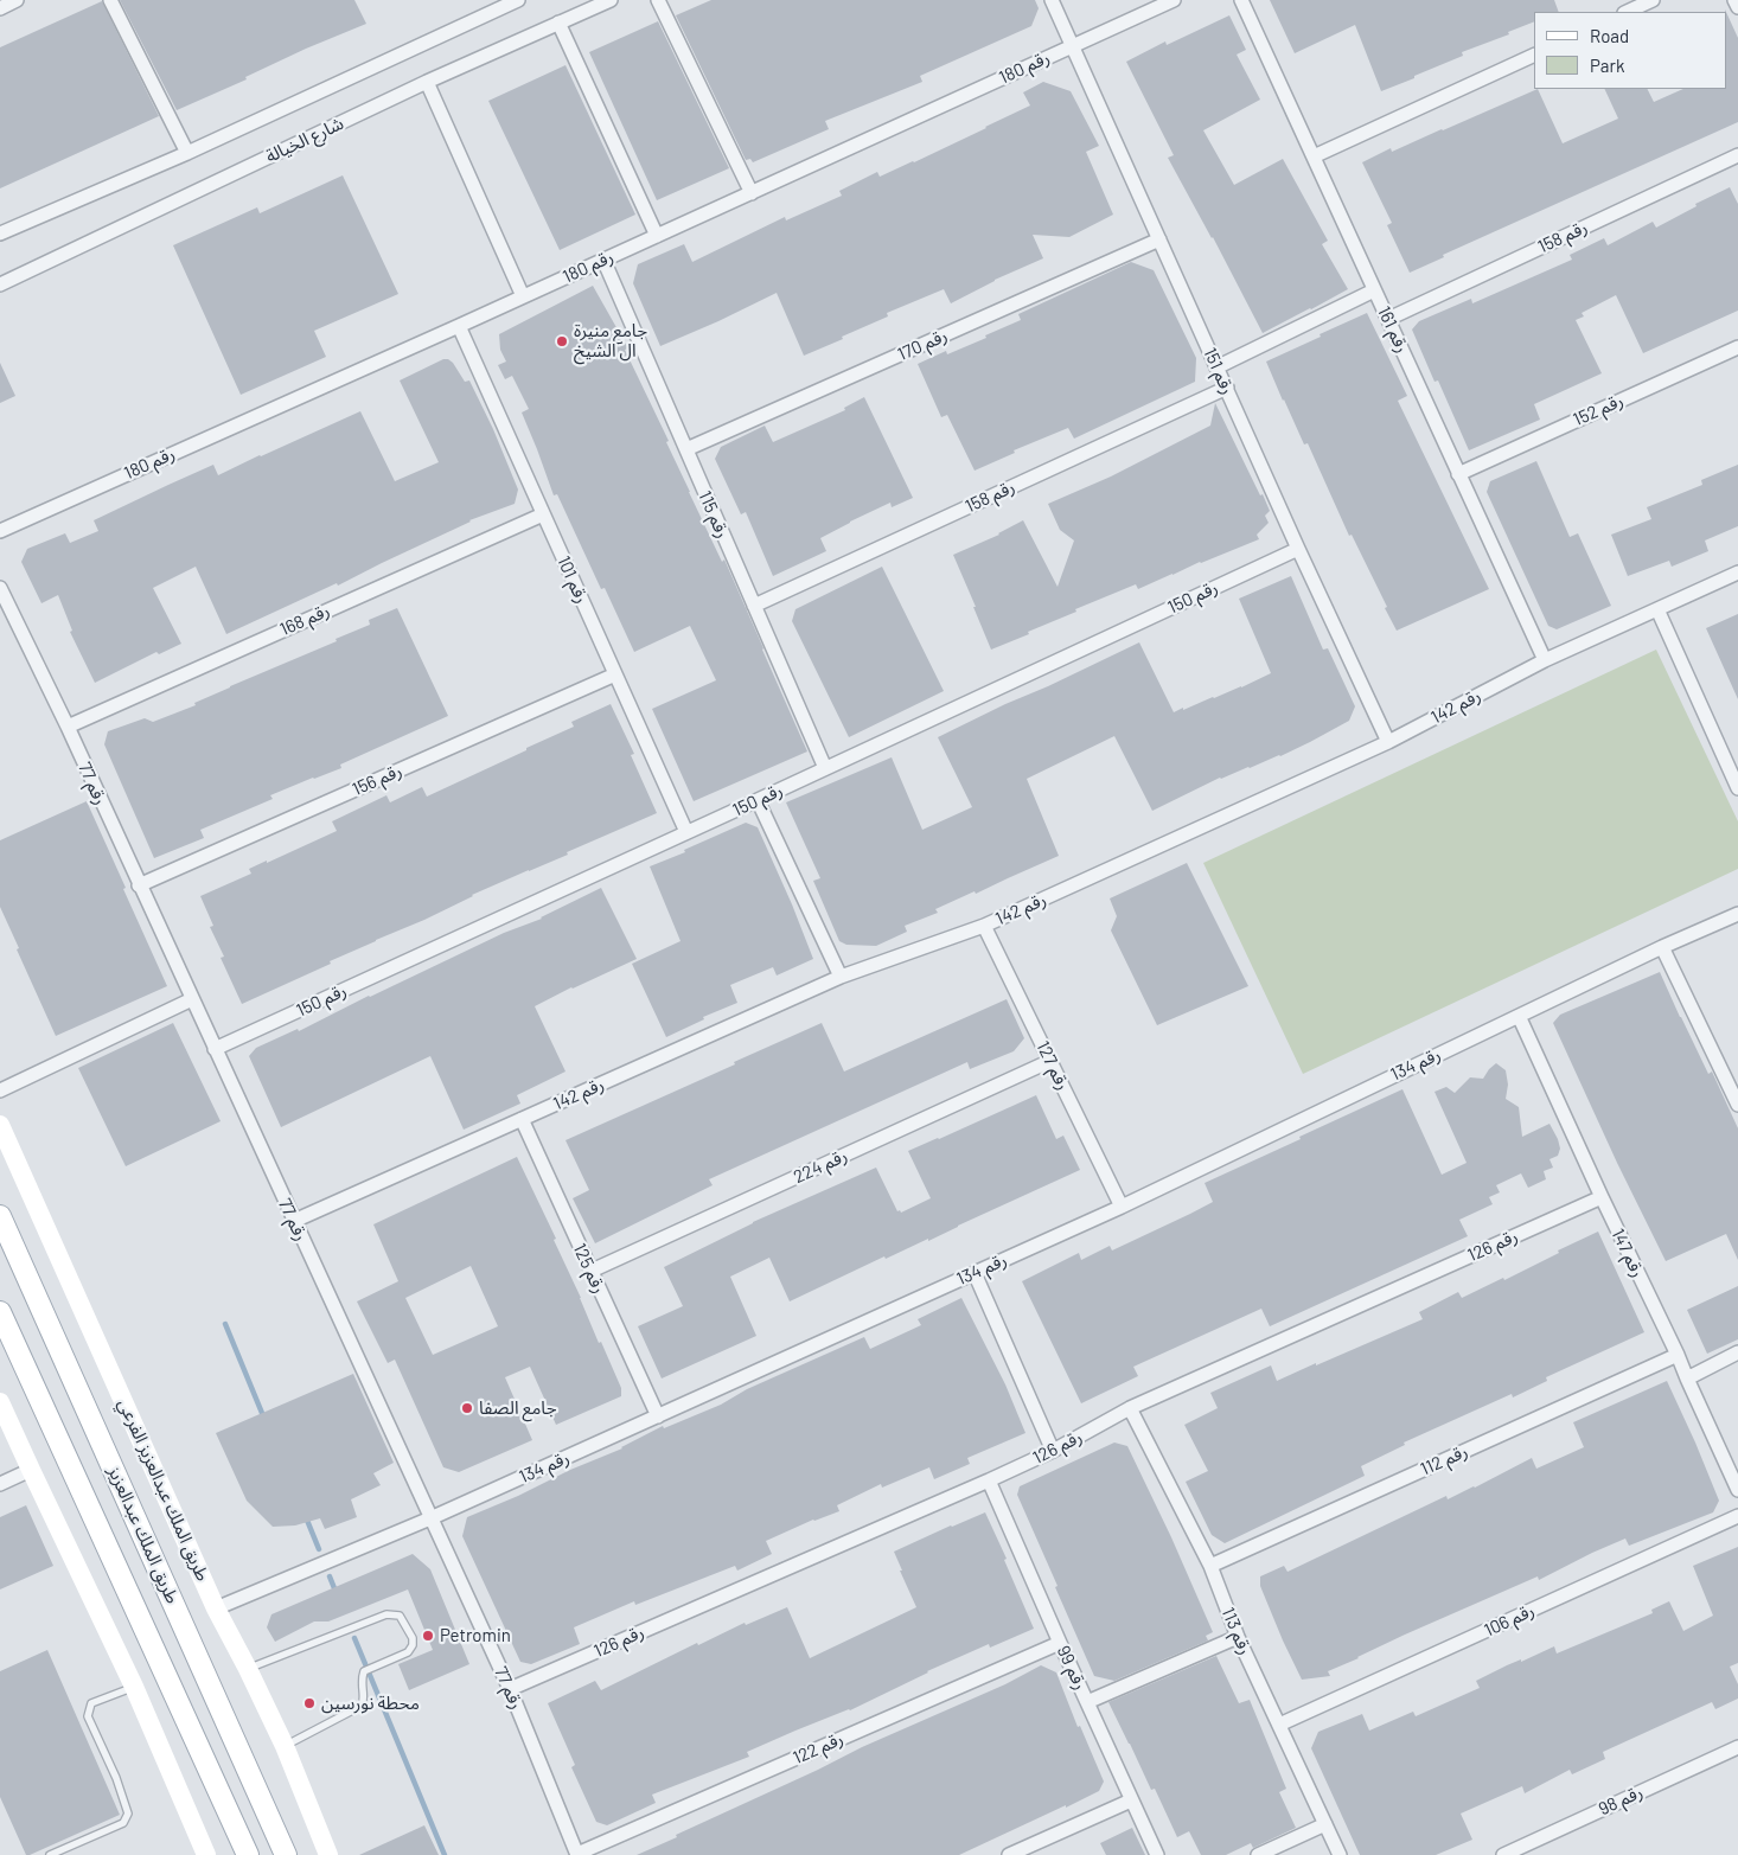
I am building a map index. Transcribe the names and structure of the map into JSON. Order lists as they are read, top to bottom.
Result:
{
  "streets": {
    "main road": ["طريق الملك عبدالعزيز الفرعي", "طريق الملك عبدالعزيز"],
    "street": [
      "رقم 180",
      "شارع الخيالة",
      "رقم 158",
      "رقم 161",
      "رقم 170",
      "رقم 151",
      "رقم 152",
      "رقم 115",
      "رقم 101",
      "رقم 150",
      "رقم 168",
      "رقم 142",
      "رقم 156",
      "رقم 77",
      "رقم 134",
      "رقم 127",
      "رقم 224",
      "رقم 126",
      "رقم 147",
      "رقم 125",
      "رقم 112",
      "رقم 106",
      "رقم 113",
      "رقم 99",
      "رقم 122",
      "رقم 98"
    ]
  },
  "crossings": [
    ["رقم 180", "رقم 151"],
    ["رقم 180", "رقم 115"],
    ["رقم 180", "رقم 101"],
    ["رقم 158", "رقم 161"],
    ["رقم 158", "رقم 151"],
    ["رقم 158", "رقم 115"],
    ["رقم 161", "رقم 152"],
    ["رقم 161", "رقم 142"],
    ["رقم 170", "رقم 151"],
    ["رقم 170", "رقم 115"],
    ["رقم 151", "رقم 150"],
    ["رقم 151", "رقم 142"],
    ["رقم 115", "رقم 150"],
    ["رقم 101", "رقم 150"],
    ["رقم 101", "رقم 168"],
    ["رقم 101", "رقم 156"],
    ["رقم 150", "رقم 77"],
    ["رقم 168", "رقم 77"],
    ["رقم 142", "رقم 77"],
    ["رقم 142", "رقم 127"],
    ["رقم 142", "رقم 125"],
    ["رقم 156", "رقم 77"],
    ["رقم 77", "رقم 134"],
    ["رقم 77", "رقم 126"],
    ["رقم 77", "رقم 122"],
    ["رقم 134", "رقم 127"],
    ["رقم 134", "رقم 147"],
    ["رقم 134", "رقم 125"],
    ["رقم 134", "طريق الملك عبدالعزيز الفرعي"],
    ["رقم 127", "رقم 224"],
    ["رقم 224", "رقم 125"],
    ["رقم 126", "رقم 147"],
    ["رقم 126", "رقم 113"],
    ["رقم 126", "رقم 99"],
    ["رقم 147", "رقم 112"],
    ["رقم 112", "رقم 113"],
    ["رقم 106", "رقم 113"],
    ["رقم 99", "رقم 122"]
  ],
  "places": [
    "جامع منيرة ال الشيخ",
    "جامع الصفا",
    "Petromin",
    "محطة نورسين"
  ],
  "legend": ["Road", "Park"]
}
